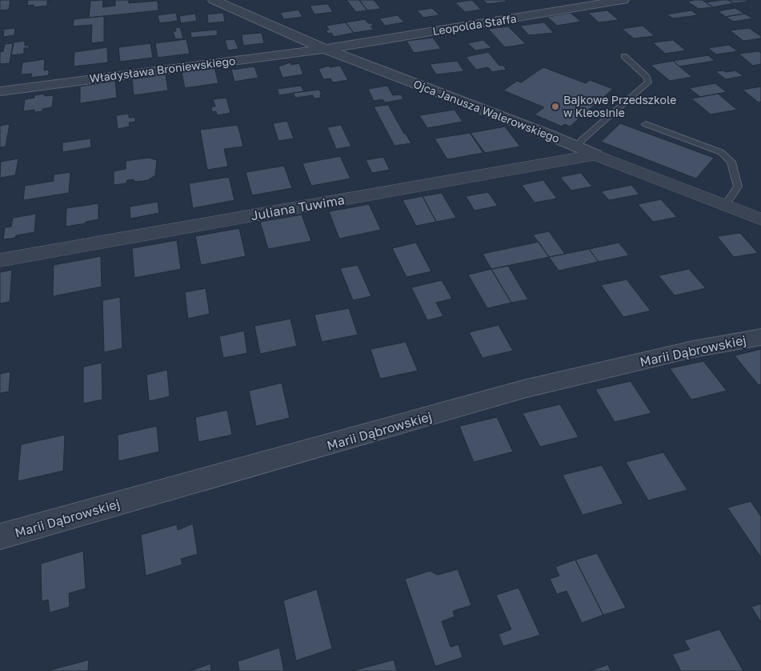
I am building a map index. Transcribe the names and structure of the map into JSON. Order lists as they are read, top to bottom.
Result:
{
  "streets": {
    "street": [
      "Leopolda Staffa",
      "Władysława Broniewskiego",
      "Ojca Janusza Walerowskiego",
      "Juliana Tuwima",
      "Marii Dąbrowskiej"
    ]
  },
  "crossings": [
    ["Leopolda Staffa", "Władysława Broniewskiego"],
    ["Leopolda Staffa", "Ojca Janusza Walerowskiego"],
    ["Władysława Broniewskiego", "Ojca Janusza Walerowskiego"],
    ["Ojca Janusza Walerowskiego", "Juliana Tuwima"]
  ],
  "places": ["Bajkowe Przedszkole w Kleosinie"]
}
